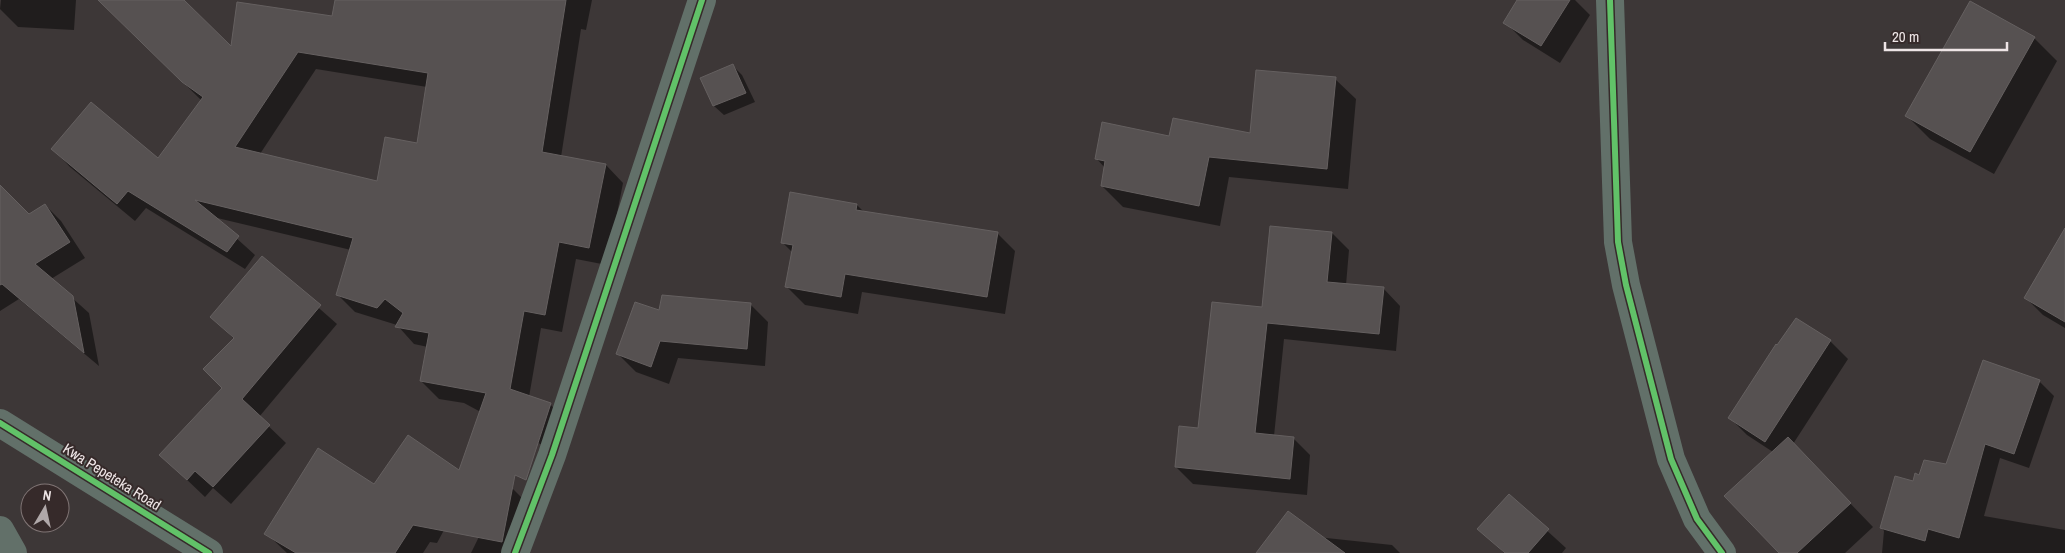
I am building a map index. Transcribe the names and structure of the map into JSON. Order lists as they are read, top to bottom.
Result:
{
  "streets": {
    "street": ["Kwa Pepeteka Road"]
  },
  "scale_bar": "20 m",
  "north": "top"
}
